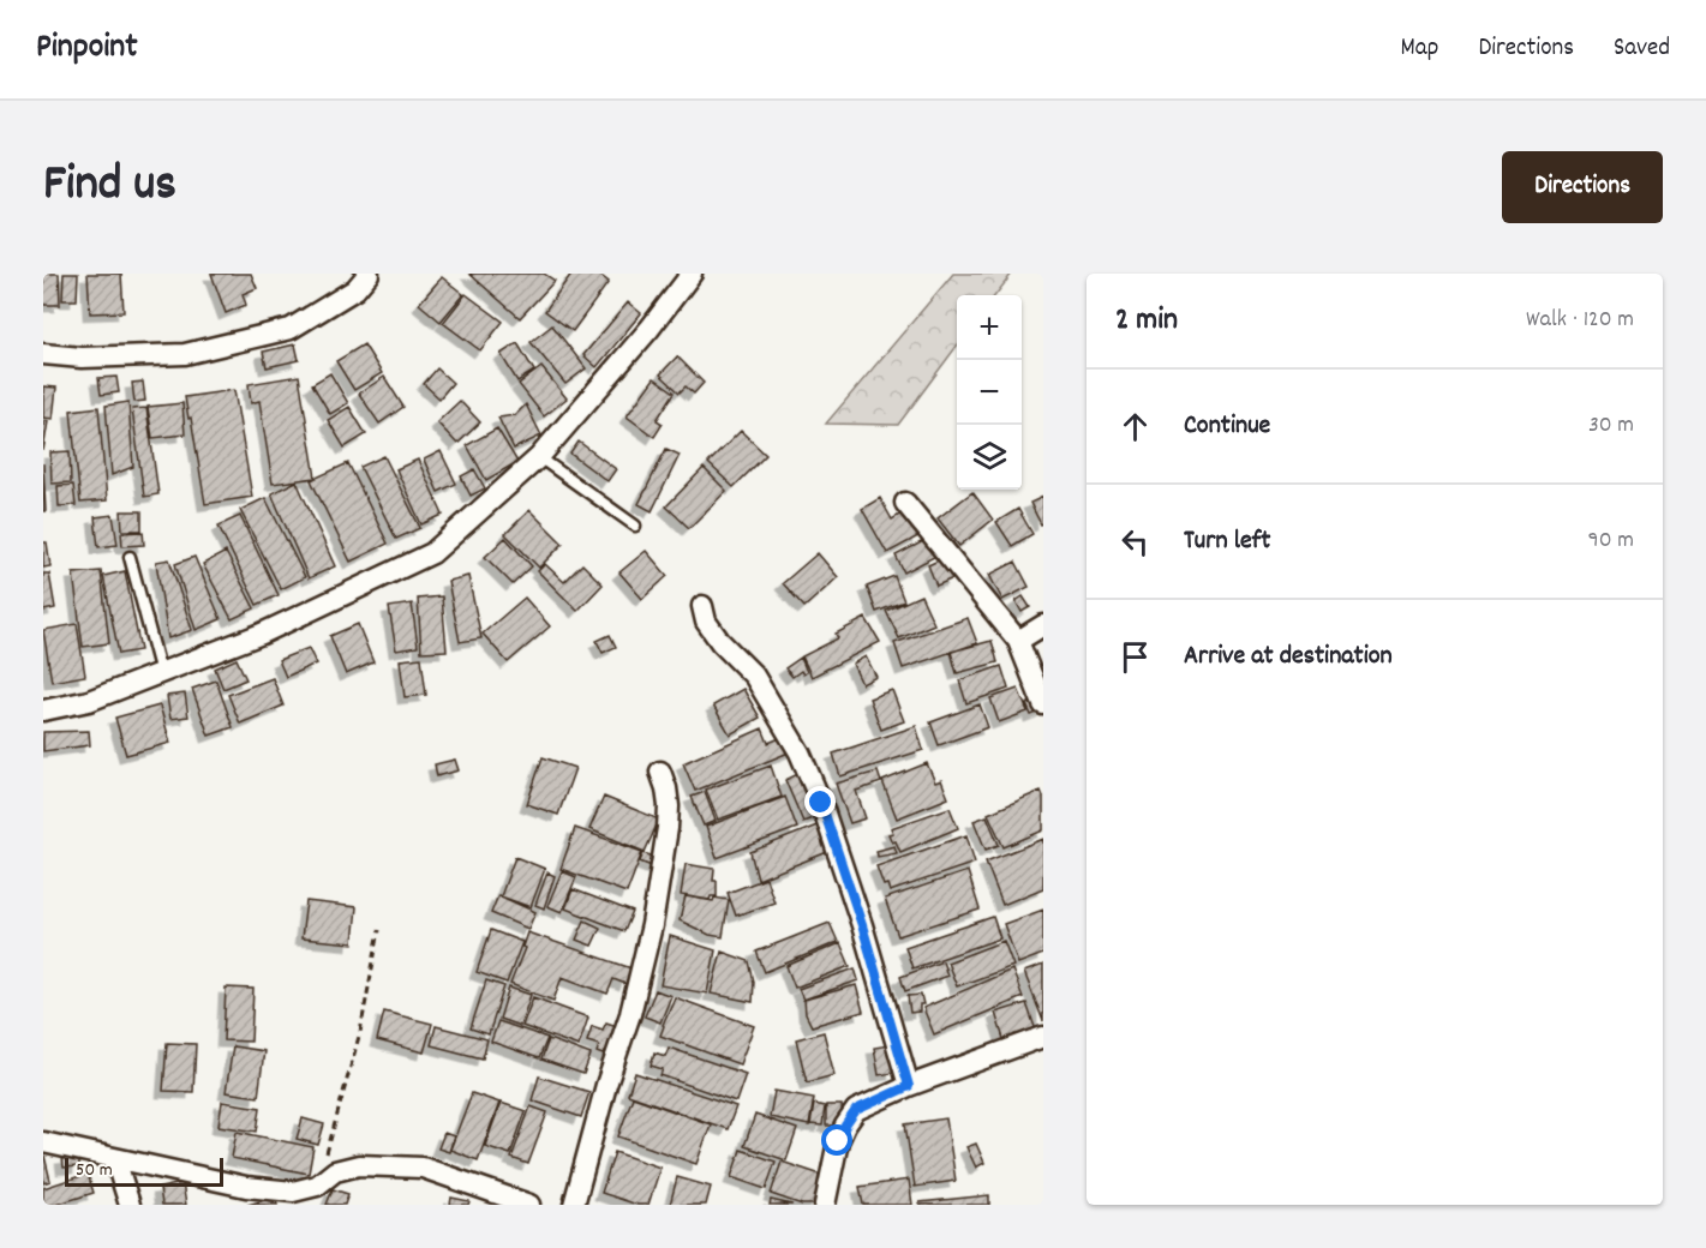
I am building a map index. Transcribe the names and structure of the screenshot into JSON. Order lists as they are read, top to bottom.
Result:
{
  "scale_bar": "50 m",
  "page": {
    "header": "Pinpoint",
    "nav": ["Map", "Directions", "Saved"],
    "title": "Find us",
    "buttons": "Directions",
    "heading": ["2 min", "Walk · 120 m"],
    "map_buttons": ["+", "−"],
    "list": [
      ["Continue", "30 m"],
      ["Turn left", "90 m"],
      "Arrive at destination"
    ],
    "scale": "50 m"
  }
}
